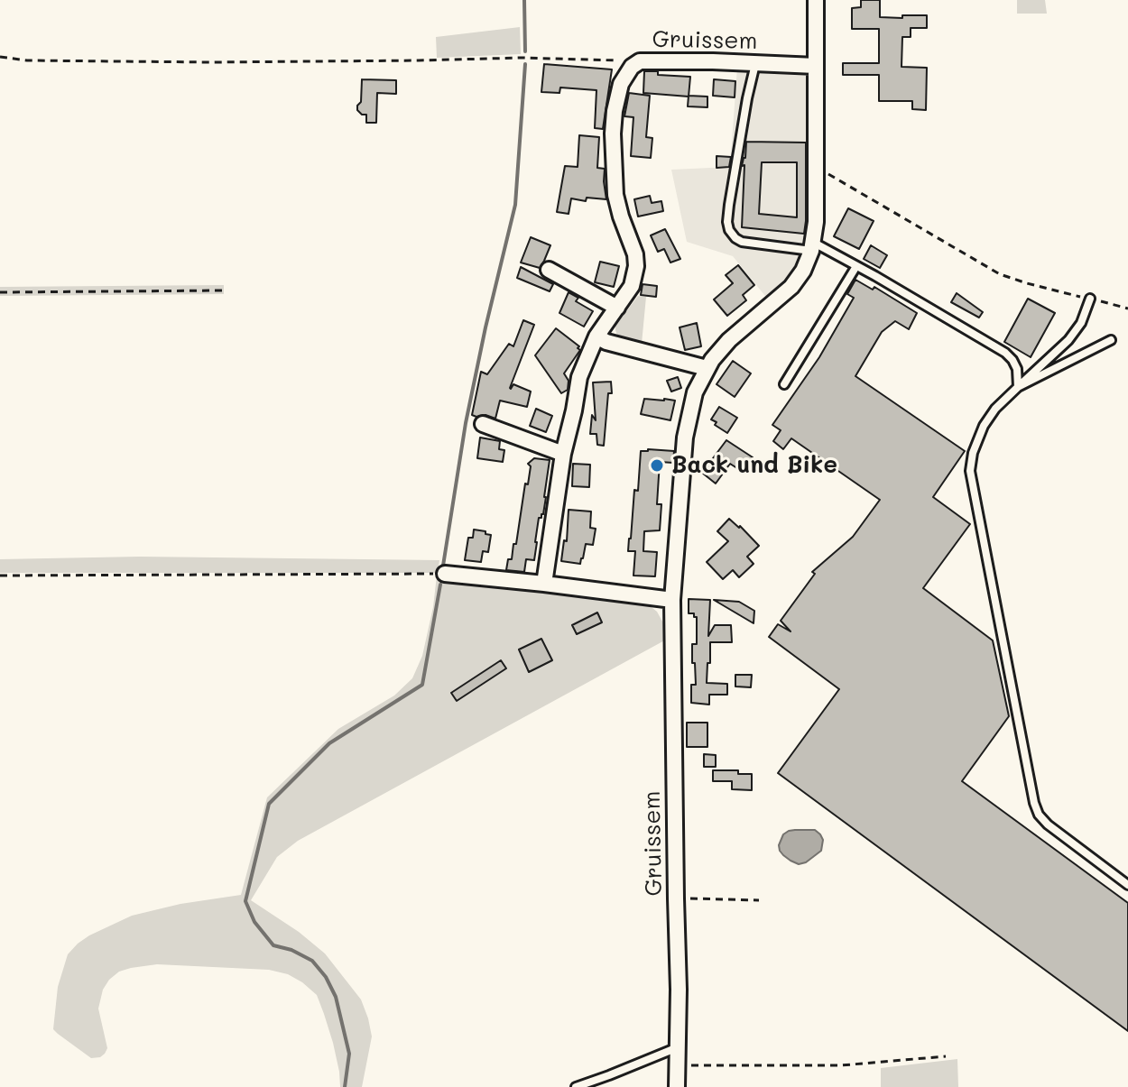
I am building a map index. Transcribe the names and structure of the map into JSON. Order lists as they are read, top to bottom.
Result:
{
  "streets": {
    "street": ["Gruissem"]
  },
  "places": ["Back und Bike"]
}
